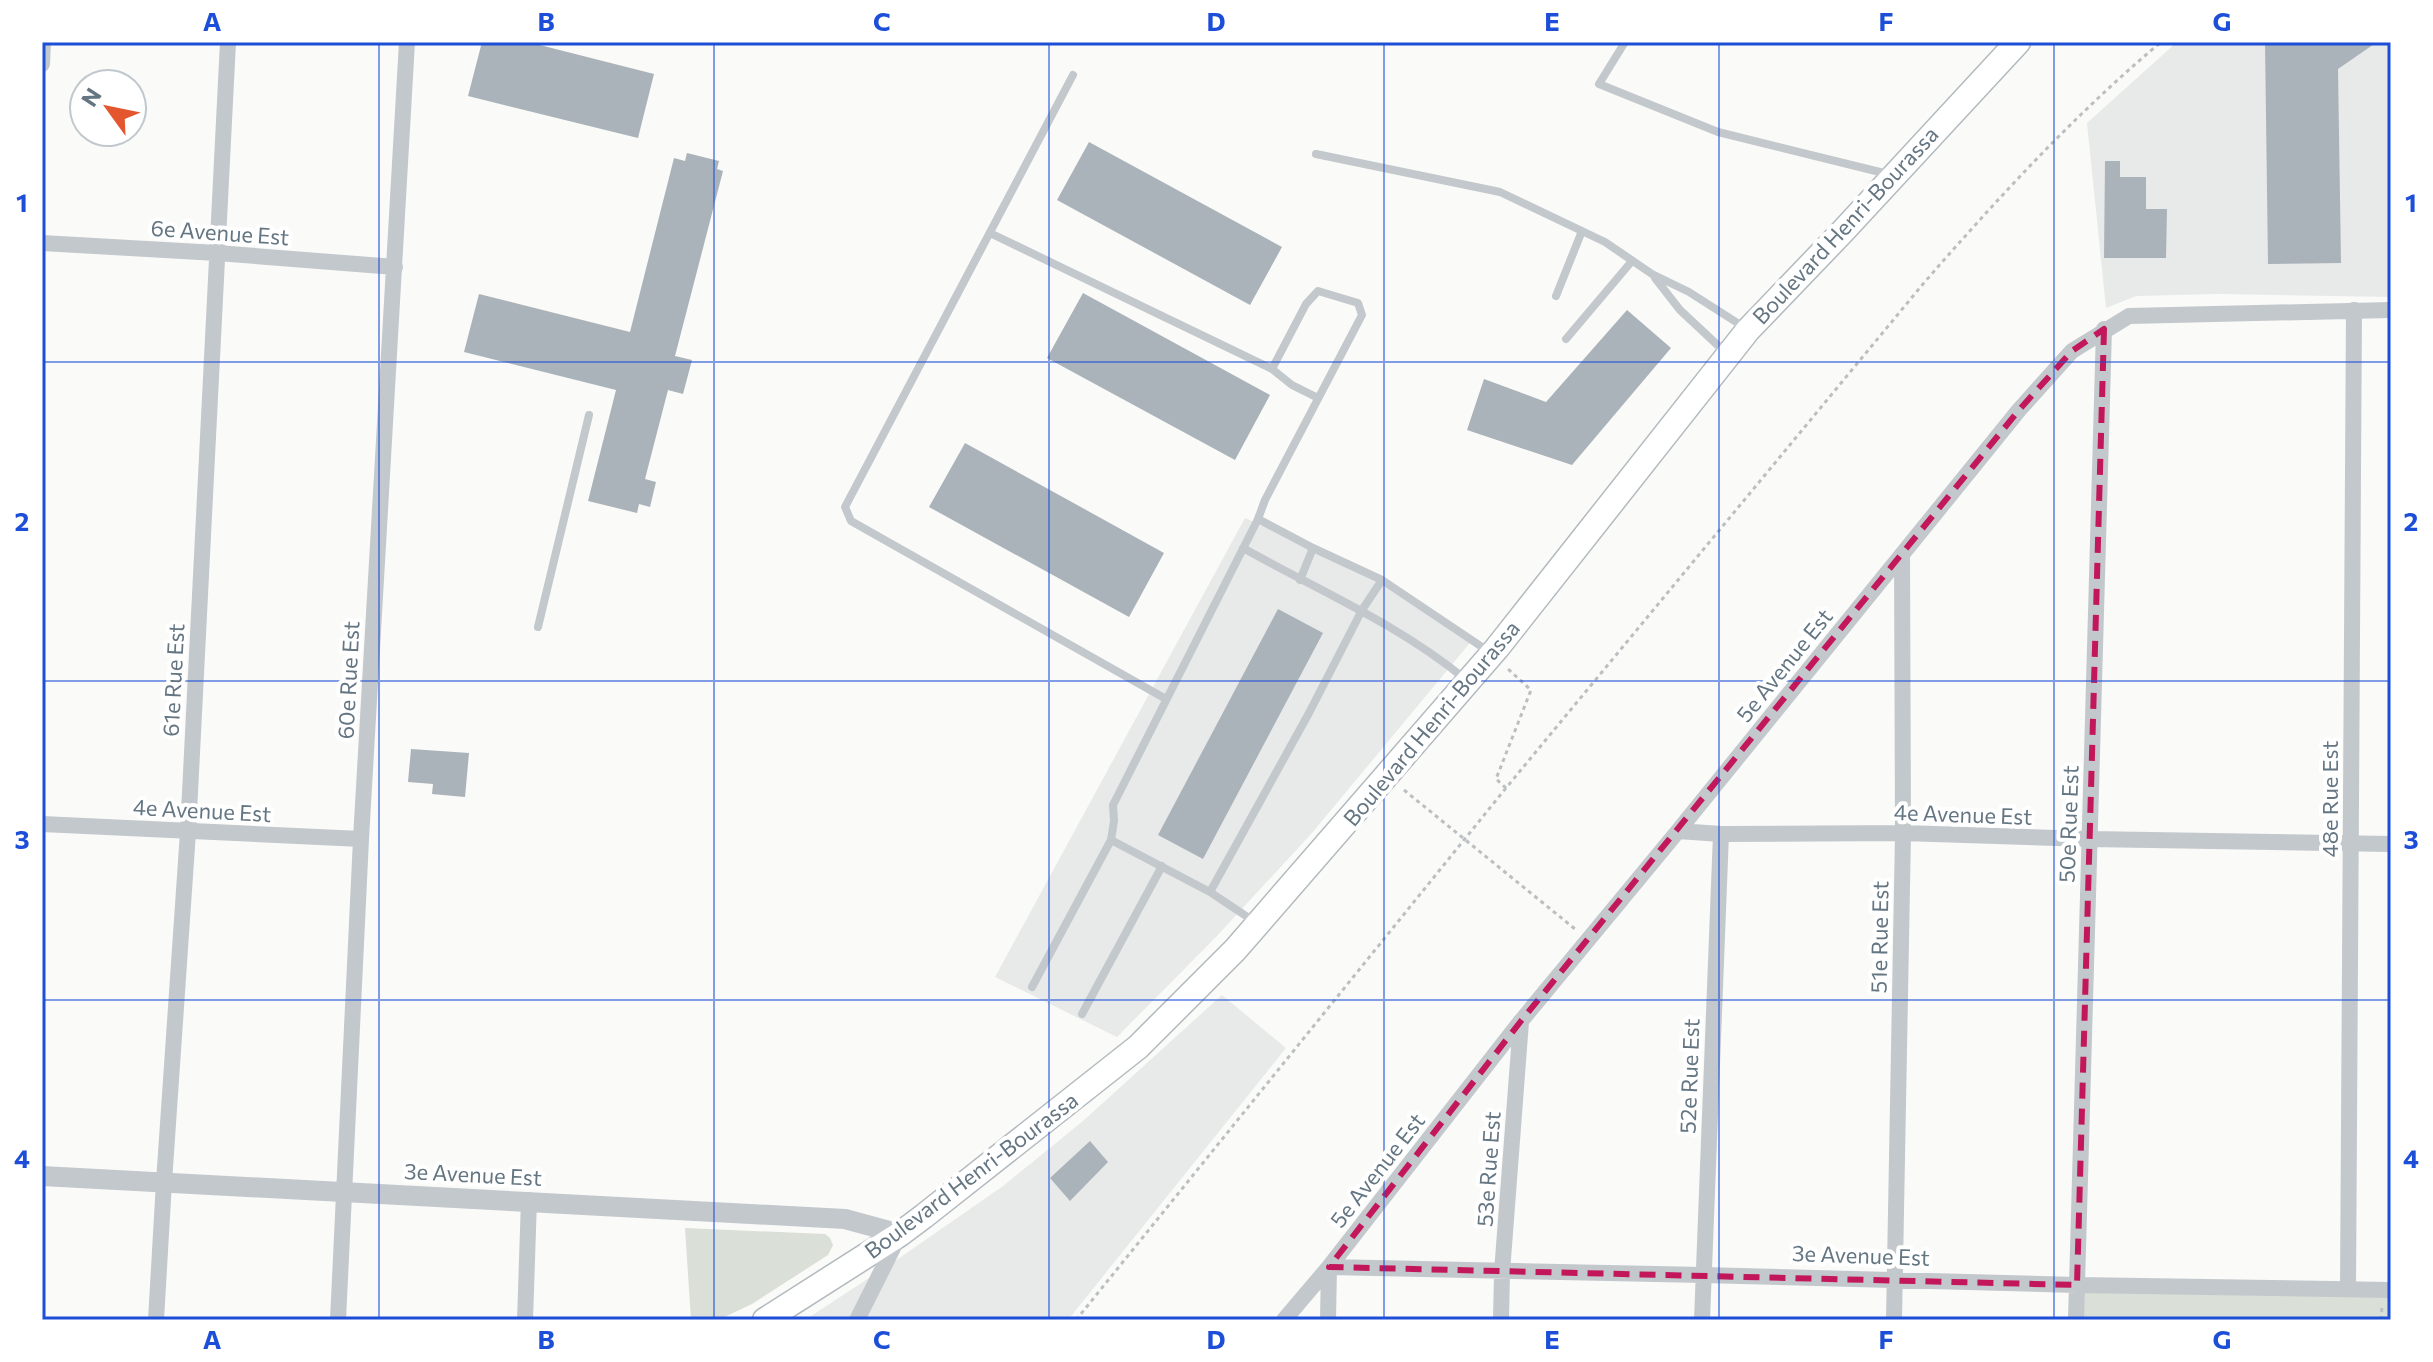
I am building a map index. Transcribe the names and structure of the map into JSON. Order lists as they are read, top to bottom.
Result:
{
  "streets": {
    "main road": ["Boulevard Henri-Bourassa"],
    "street": [
      "6e Avenue Est",
      "5e Avenue Est",
      "61e Rue Est",
      "60e Rue Est",
      "48e Rue Est",
      "4e Avenue Est",
      "50e Rue Est",
      "51e Rue Est",
      "52e Rue Est",
      "53e Rue Est",
      "3e Avenue Est"
    ]
  },
  "crossings": [
    ["Boulevard Henri-Bourassa", "3e Avenue Est"],
    ["6e Avenue Est", "61e Rue Est"],
    ["6e Avenue Est", "60e Rue Est"],
    ["5e Avenue Est", "48e Rue Est"],
    ["5e Avenue Est", "4e Avenue Est"],
    ["5e Avenue Est", "50e Rue Est"],
    ["5e Avenue Est", "51e Rue Est"],
    ["5e Avenue Est", "53e Rue Est"],
    ["5e Avenue Est", "3e Avenue Est"],
    ["61e Rue Est", "4e Avenue Est"],
    ["61e Rue Est", "3e Avenue Est"],
    ["60e Rue Est", "4e Avenue Est"],
    ["60e Rue Est", "3e Avenue Est"],
    ["48e Rue Est", "4e Avenue Est"],
    ["48e Rue Est", "3e Avenue Est"],
    ["4e Avenue Est", "50e Rue Est"],
    ["4e Avenue Est", "51e Rue Est"],
    ["4e Avenue Est", "52e Rue Est"],
    ["50e Rue Est", "3e Avenue Est"],
    ["51e Rue Est", "3e Avenue Est"],
    ["52e Rue Est", "3e Avenue Est"],
    ["53e Rue Est", "3e Avenue Est"]
  ],
  "north": "top left",
  "grid": {
    "columns": [
      "A",
      "B",
      "C",
      "D",
      "E",
      "F",
      "G"
    ],
    "rows": [
      "1",
      "2",
      "3",
      "4"
    ]
  }
}
